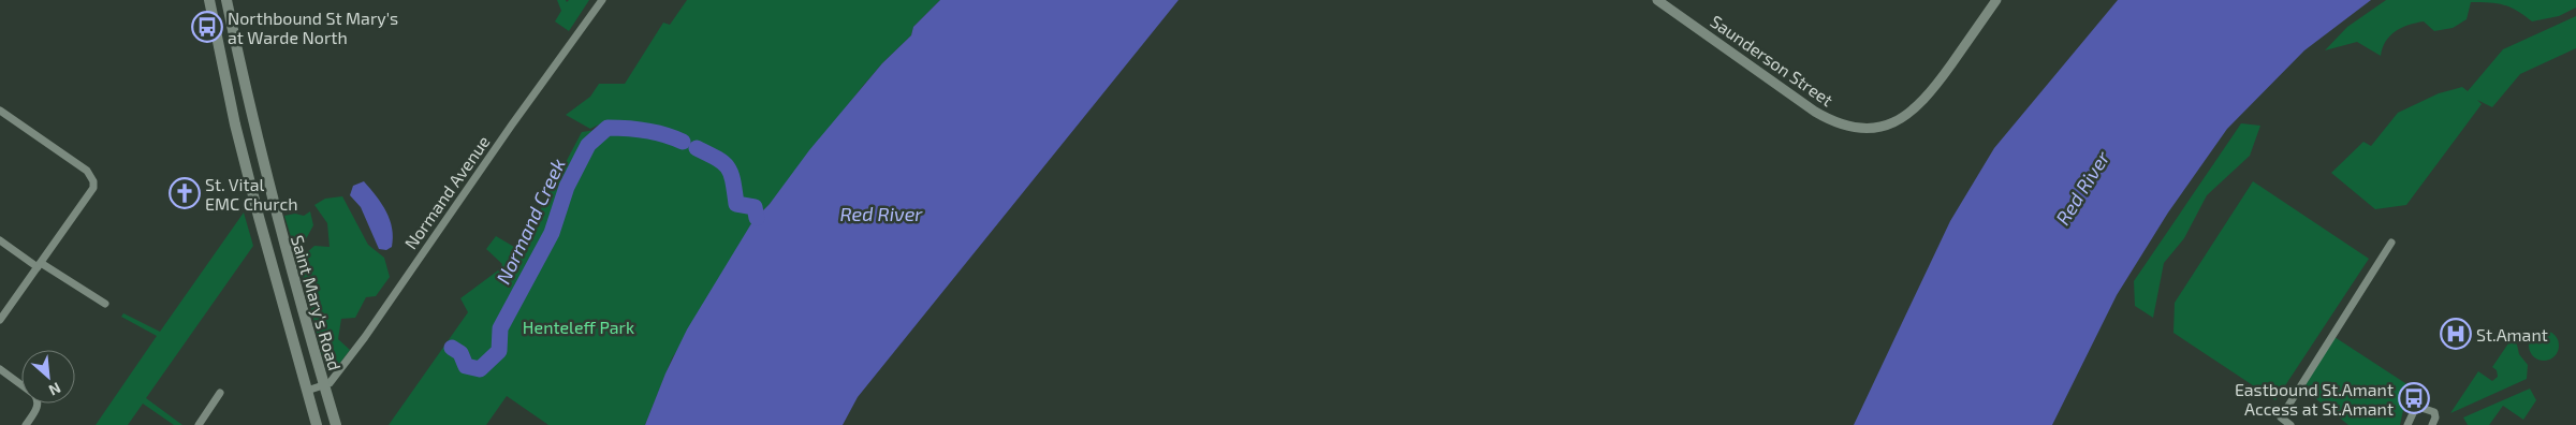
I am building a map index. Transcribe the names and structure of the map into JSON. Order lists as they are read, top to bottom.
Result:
{
  "streets": {
    "main road": ["Saint Mary's Road"],
    "street": ["Saunderson Street", "Normand Avenue"]
  },
  "crossings": [
    ["Normand Avenue", "Saint Mary's Road"]
  ],
  "water": ["Red River", "Normand Creek"],
  "parks": ["Henteleff Park"],
  "places": {
    "bus stop": ["Northbound St Mary's at Warde North", "Eastbound St.Amant Access at St.Amant"],
    "church": ["St. Vital EMC Church"],
    "hospital": ["St.Amant"]
  },
  "north": "bottom right"
}
